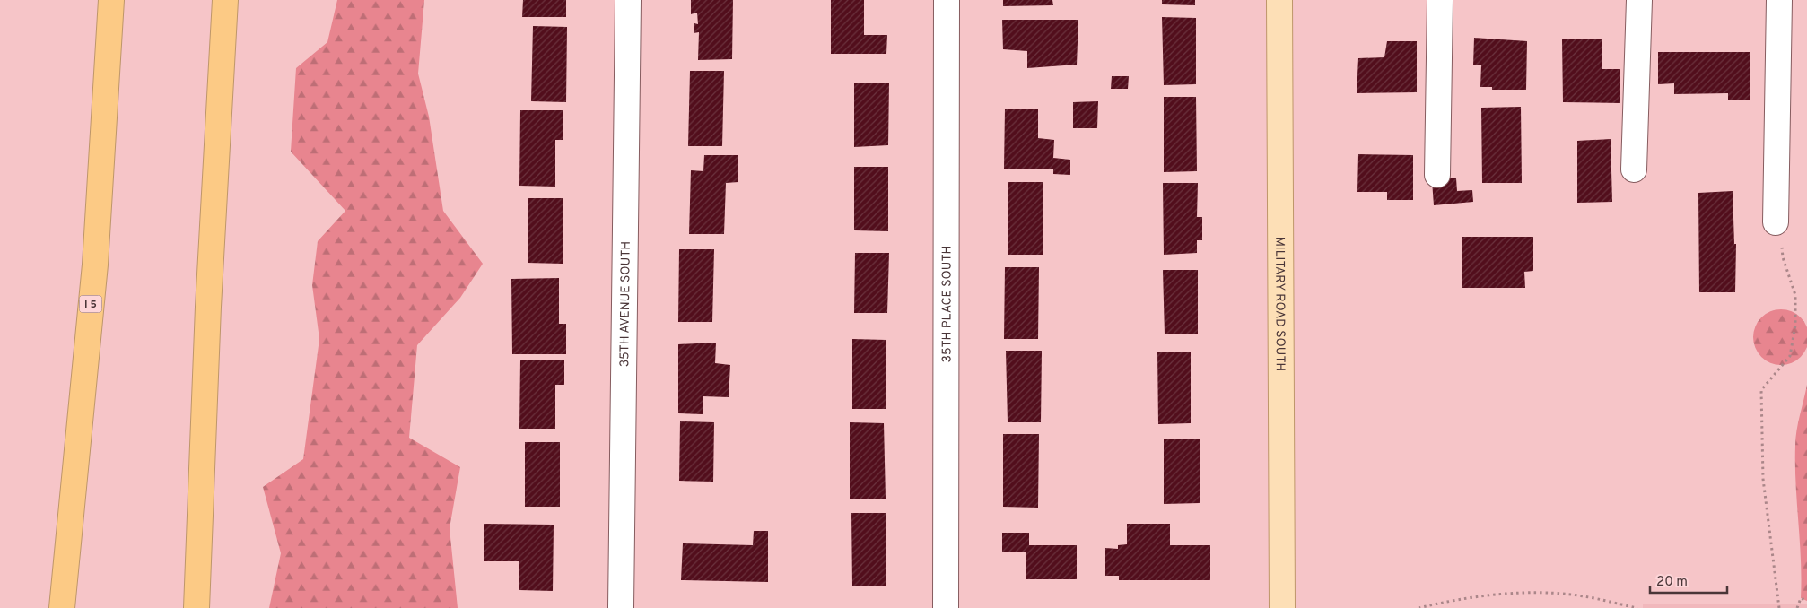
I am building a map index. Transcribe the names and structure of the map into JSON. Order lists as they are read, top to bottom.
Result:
{
  "streets": {
    "highway": ["I 5"],
    "main road": ["MILITARY ROAD SOUTH"],
    "street": ["35TH AVENUE SOUTH", "35TH PLACE SOUTH"]
  },
  "scale_bar": "20 m"
}
